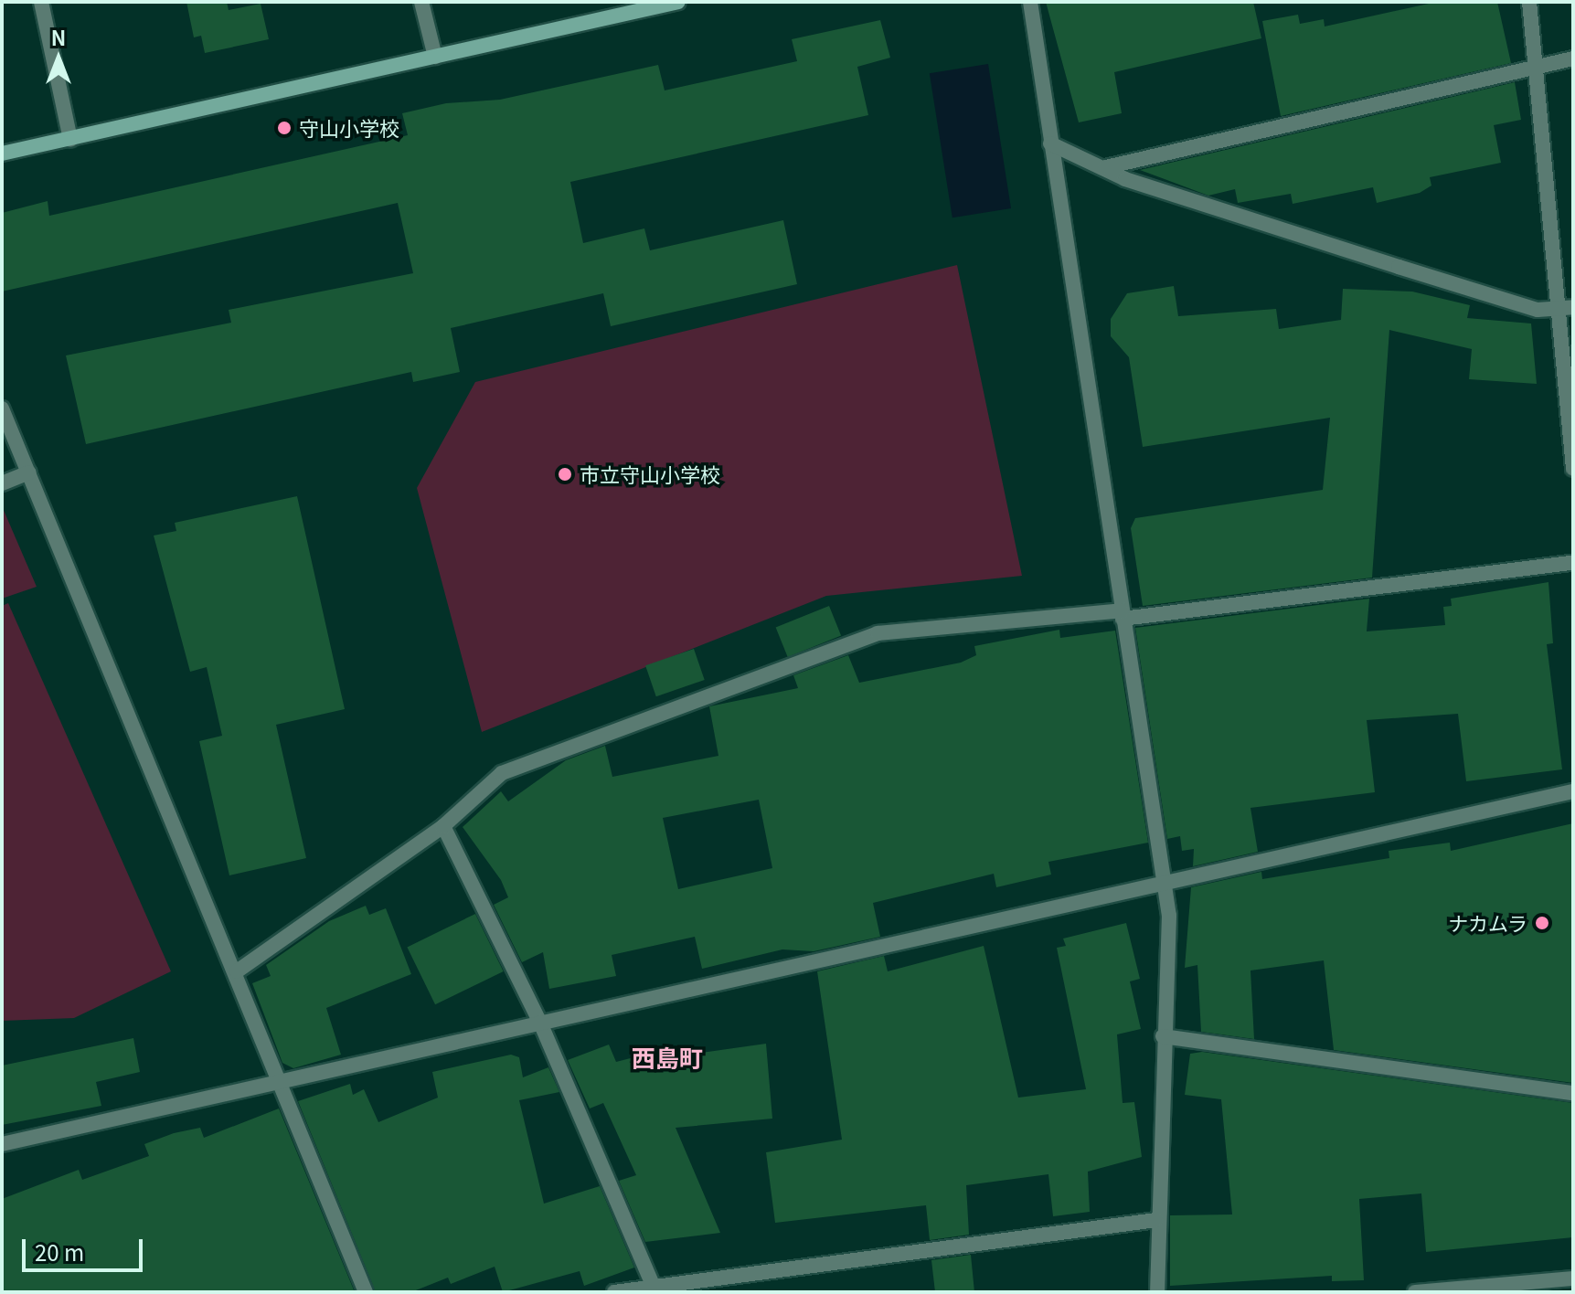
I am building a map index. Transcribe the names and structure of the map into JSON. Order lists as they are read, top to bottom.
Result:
{
  "districts": ["西島町"],
  "places": ["守山小学校", "市立守山小学校", "ナカムラ"],
  "scale_bar": "20 m",
  "north": "top"
}
